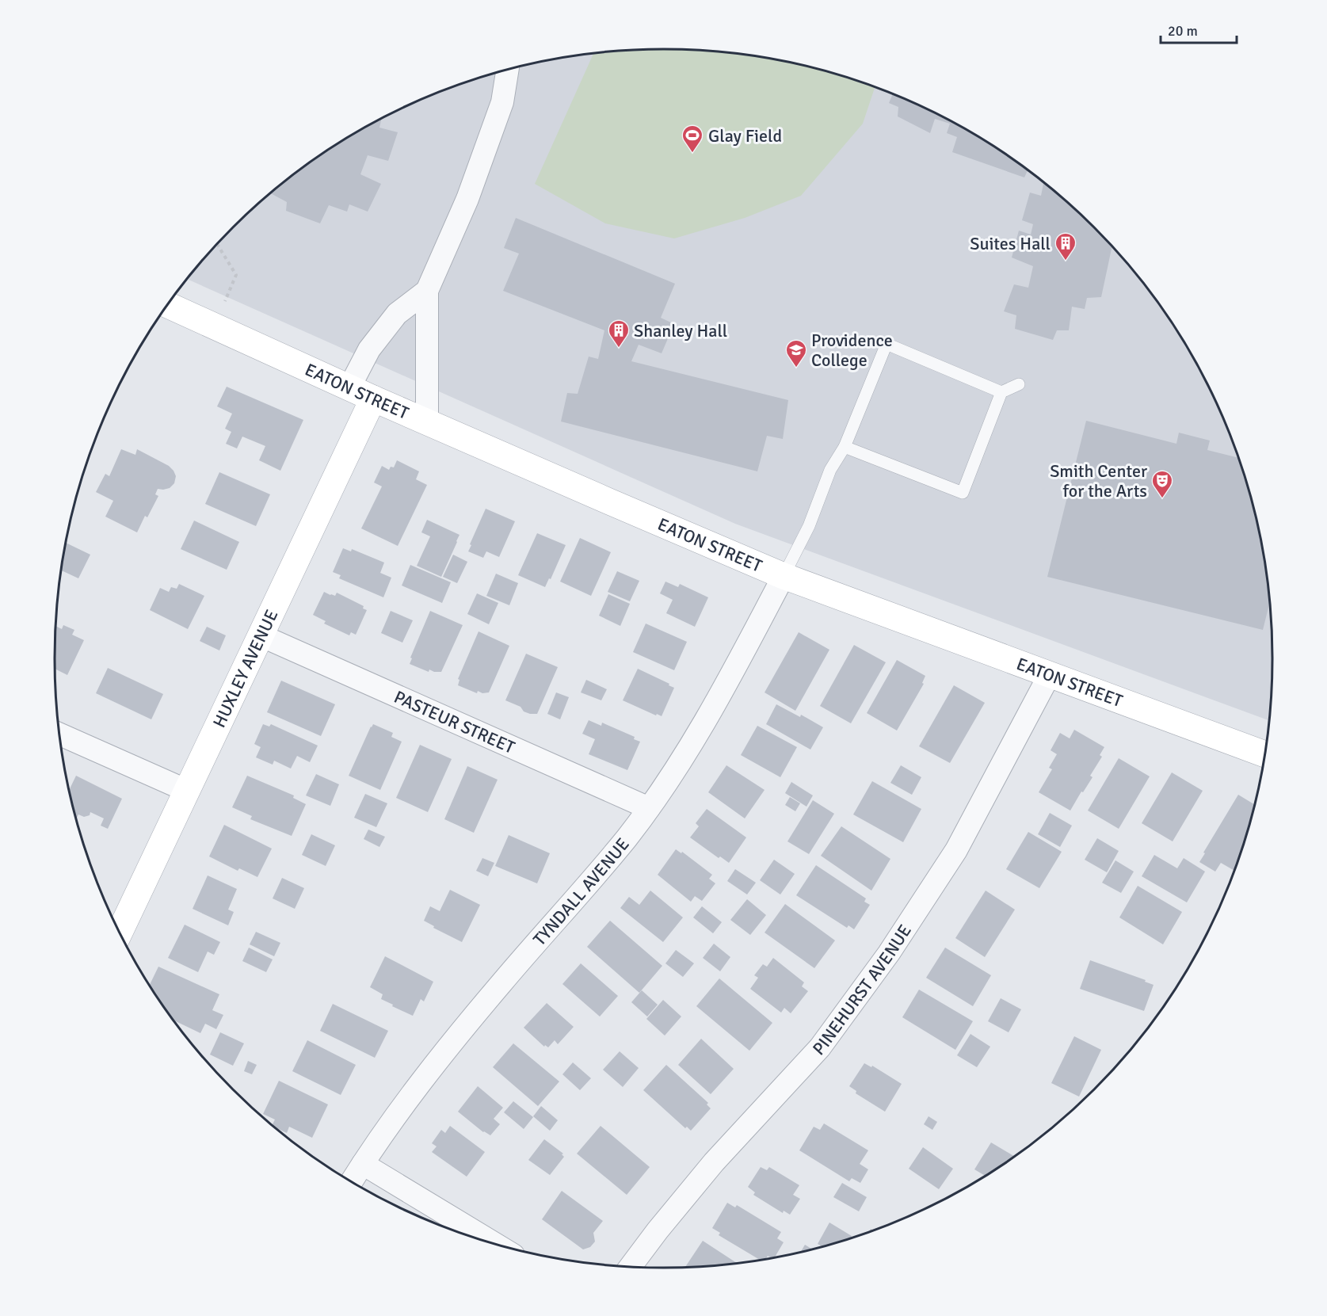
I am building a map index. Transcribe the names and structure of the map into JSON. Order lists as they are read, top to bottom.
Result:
{
  "streets": {
    "street": [
      "EATON STREET",
      "HUXLEY AVENUE",
      "PASTEUR STREET",
      "TYNDALL AVENUE",
      "PINEHURST AVENUE"
    ]
  },
  "crossings": [
    ["EATON STREET", "HUXLEY AVENUE"],
    ["EATON STREET", "TYNDALL AVENUE"],
    ["EATON STREET", "PINEHURST AVENUE"],
    ["HUXLEY AVENUE", "PASTEUR STREET"],
    ["PASTEUR STREET", "TYNDALL AVENUE"]
  ],
  "places": {
    "sports": ["Glay Field"],
    "building": ["Suites Hall", "Shanley Hall"],
    "school or university": ["Providence College"],
    "theatre": ["Smith Center for the Arts"]
  },
  "scale_bar": "20 m"
}
